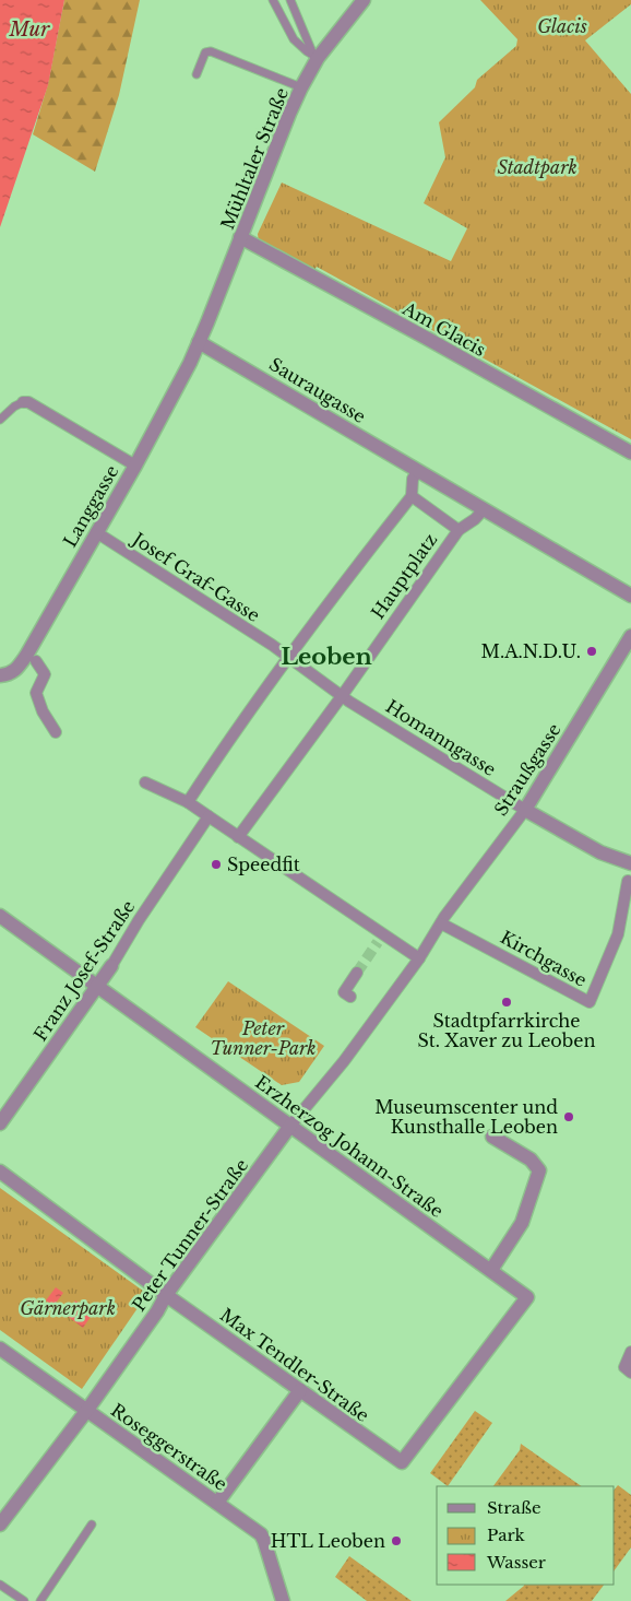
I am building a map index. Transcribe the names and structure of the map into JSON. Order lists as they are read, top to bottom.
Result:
{
  "streets": {
    "street": [
      "Mühltaler Straße",
      "Am Glacis",
      "Sauraugasse",
      "Langgasse",
      "Hauptplatz",
      "Josef Graf-Gasse",
      "Homanngasse",
      "Straußgasse",
      "Kirchgasse",
      "Franz Josef-Straße",
      "Erzherzog Johann-Straße",
      "Peter Tunner-Straße",
      "Max Tendler-Straße",
      "Roseggerstraße"
    ]
  },
  "crossings": [
    ["Mühltaler Straße", "Am Glacis"],
    ["Mühltaler Straße", "Sauraugasse"],
    ["Mühltaler Straße", "Langgasse"],
    ["Sauraugasse", "Langgasse"],
    ["Langgasse", "Josef Graf-Gasse"],
    ["Hauptplatz", "Homanngasse"],
    ["Homanngasse", "Straußgasse"],
    ["Straußgasse", "Kirchgasse"],
    ["Straußgasse", "Peter Tunner-Straße"],
    ["Franz Josef-Straße", "Erzherzog Johann-Straße"],
    ["Erzherzog Johann-Straße", "Peter Tunner-Straße"],
    ["Erzherzog Johann-Straße", "Max Tendler-Straße"],
    ["Peter Tunner-Straße", "Max Tendler-Straße"],
    ["Peter Tunner-Straße", "Roseggerstraße"]
  ],
  "districts": ["Leoben"],
  "water": ["Mur"],
  "parks": [
    "Glacis",
    "Stadtpark",
    "Peter Tunner-Park",
    "Gärnerpark"
  ],
  "places": [
    "M.A.N.D.U.",
    "Speedfit",
    "Stadtpfarrkirche St. Xaver zu Leoben",
    "Museumscenter und Kunsthalle Leoben",
    "HTL Leoben"
  ],
  "legend": ["Straße", "Park", "Wasser"]
}
